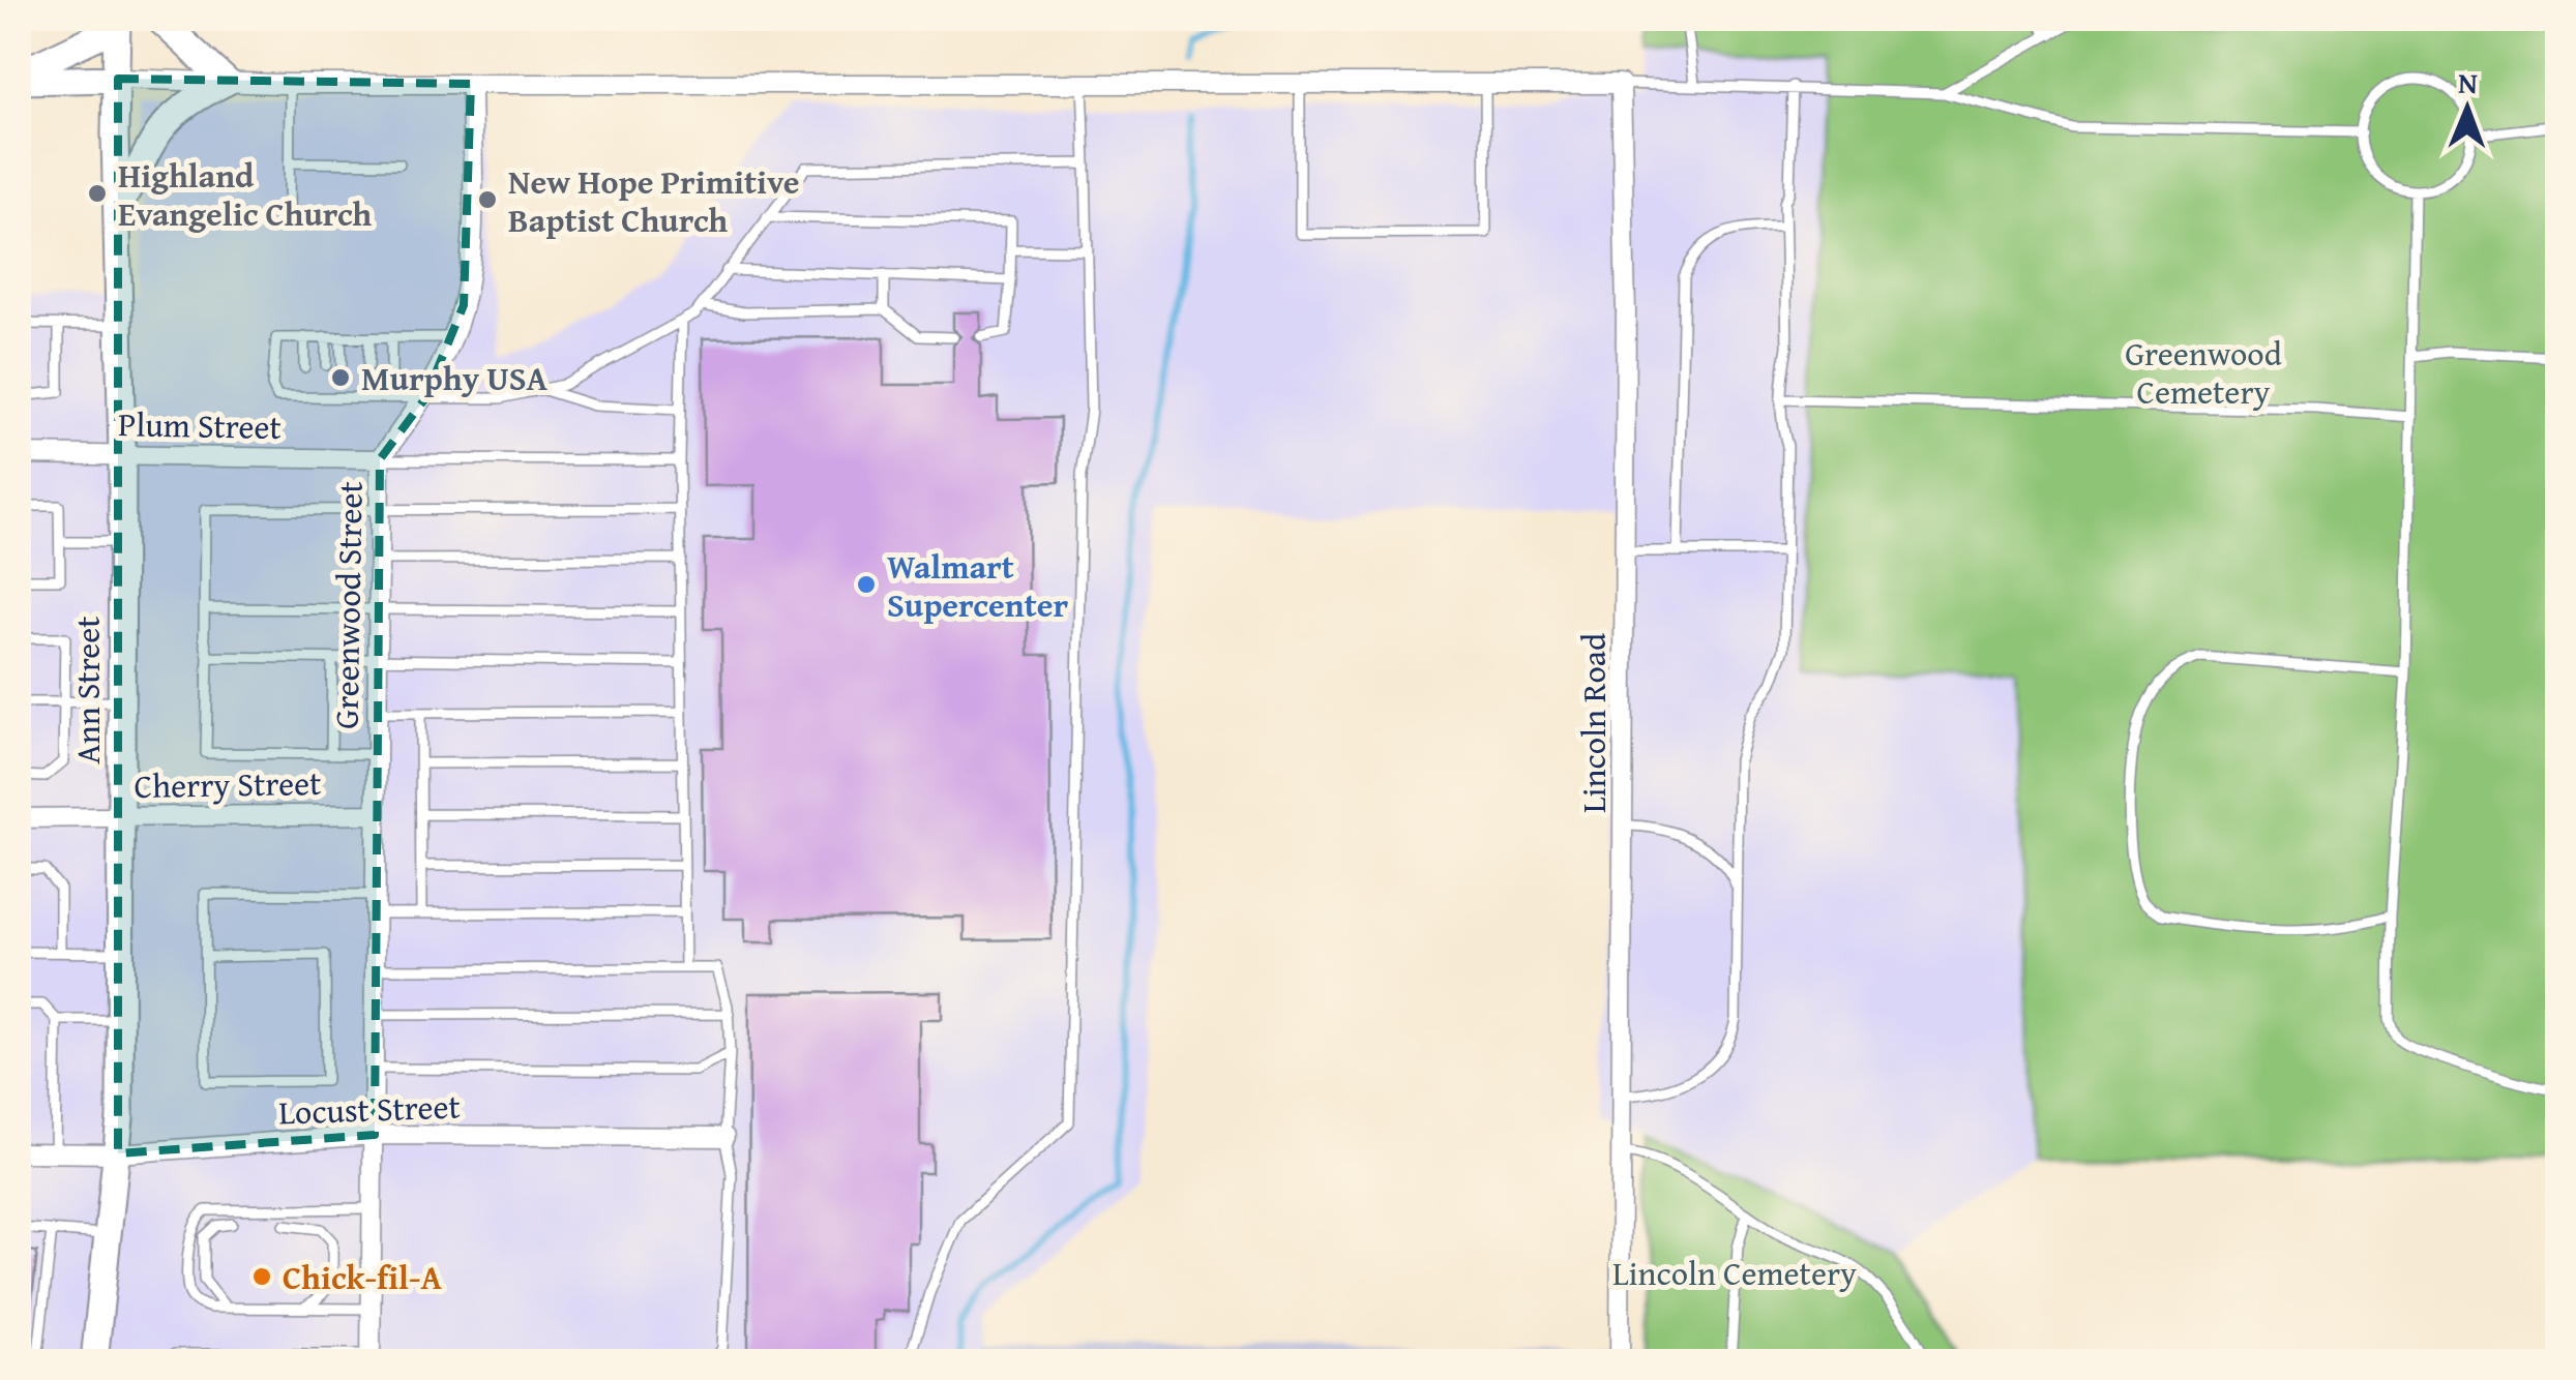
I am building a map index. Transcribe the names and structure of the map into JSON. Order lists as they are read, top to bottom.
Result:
{
  "streets": {
    "main road": ["Ann Street"],
    "street": [
      "Plum Street",
      "Greenwood Street",
      "Lincoln Road",
      "Cherry Street",
      "Locust Street"
    ]
  },
  "crossings": [
    ["Plum Street", "Greenwood Street"],
    ["Plum Street", "Ann Street"],
    ["Greenwood Street", "Cherry Street"],
    ["Greenwood Street", "Locust Street"],
    ["Ann Street", "Cherry Street"],
    ["Ann Street", "Locust Street"]
  ],
  "parks": ["Greenwood Cemetery", "Lincoln Cemetery"],
  "places": [
    "Highland Evangelic Church",
    "New Hope Primitive Baptist Church",
    "Murphy USA",
    "Walmart Supercenter",
    "Chick-fil-A"
  ],
  "north": "top"
}
